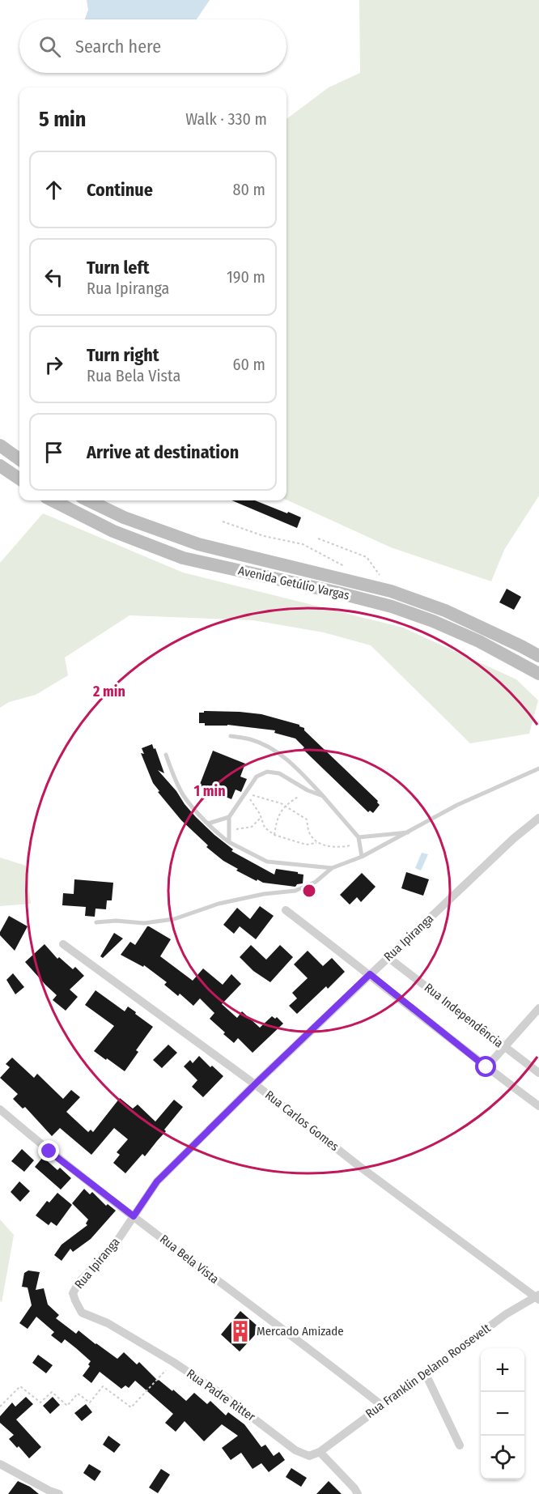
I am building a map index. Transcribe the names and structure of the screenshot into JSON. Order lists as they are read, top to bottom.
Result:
{
  "streets": {
    "main road": ["Avenida Getúlio Vargas"],
    "street": [
      "Rua Ipiranga",
      "Rua Independência",
      "Rua Carlos Gomes",
      "Rua Bela Vista",
      "Rua Franklin Delano Roosevelt",
      "Rua Padre Ritter"
    ]
  },
  "crossings": [
    ["Rua Ipiranga", "Rua Independência"],
    ["Rua Ipiranga", "Rua Carlos Gomes"],
    ["Rua Ipiranga", "Rua Bela Vista"],
    ["Rua Ipiranga", "Rua Padre Ritter"],
    ["Rua Carlos Gomes", "Rua Franklin Delano Roosevelt"],
    ["Rua Bela Vista", "Rua Franklin Delano Roosevelt"],
    ["Rua Franklin Delano Roosevelt", "Rua Padre Ritter"]
  ],
  "places": {
    "building": ["Mercado Amizade"]
  },
  "page": {
    "search": "Search here",
    "heading": ["5 min", "Walk · 330 m"],
    "list": [
      ["Continue", "80 m"],
      ["Turn left", "Rua Ipiranga", "190 m"],
      ["Turn right", "Rua Bela Vista", "60 m"],
      "Arrive at destination"
    ],
    "map_buttons": ["+", "−"]
  },
  "rings": ["2 min", "1 min"]
}
